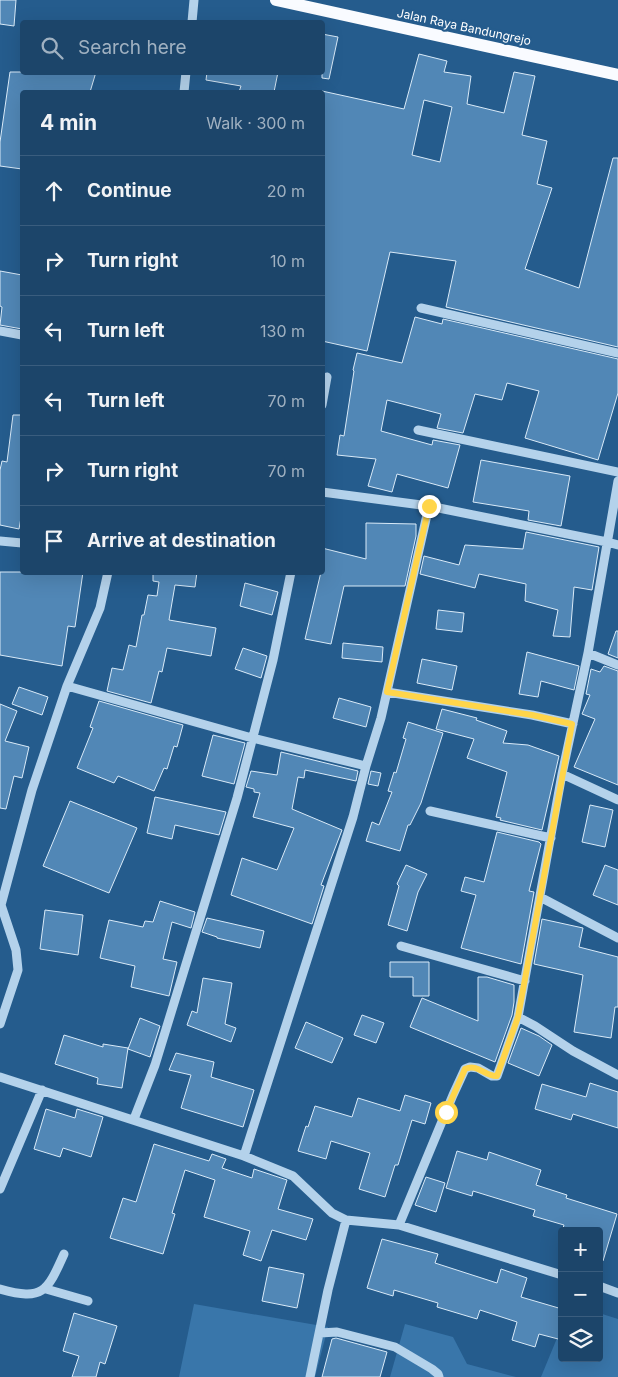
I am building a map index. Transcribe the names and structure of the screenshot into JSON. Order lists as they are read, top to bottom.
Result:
{
  "streets": {
    "main road": ["Jalan Raya Bandungrejo"]
  },
  "page": {
    "search": "Search here",
    "heading": ["4 min", "Walk · 300 m"],
    "list": [
      ["Continue", "20 m"],
      ["Turn right", "10 m"],
      ["Turn left", "130 m"],
      ["Turn left", "70 m"],
      ["Turn right", "70 m"],
      "Arrive at destination"
    ],
    "map_buttons": ["+", "−"]
  }
}
